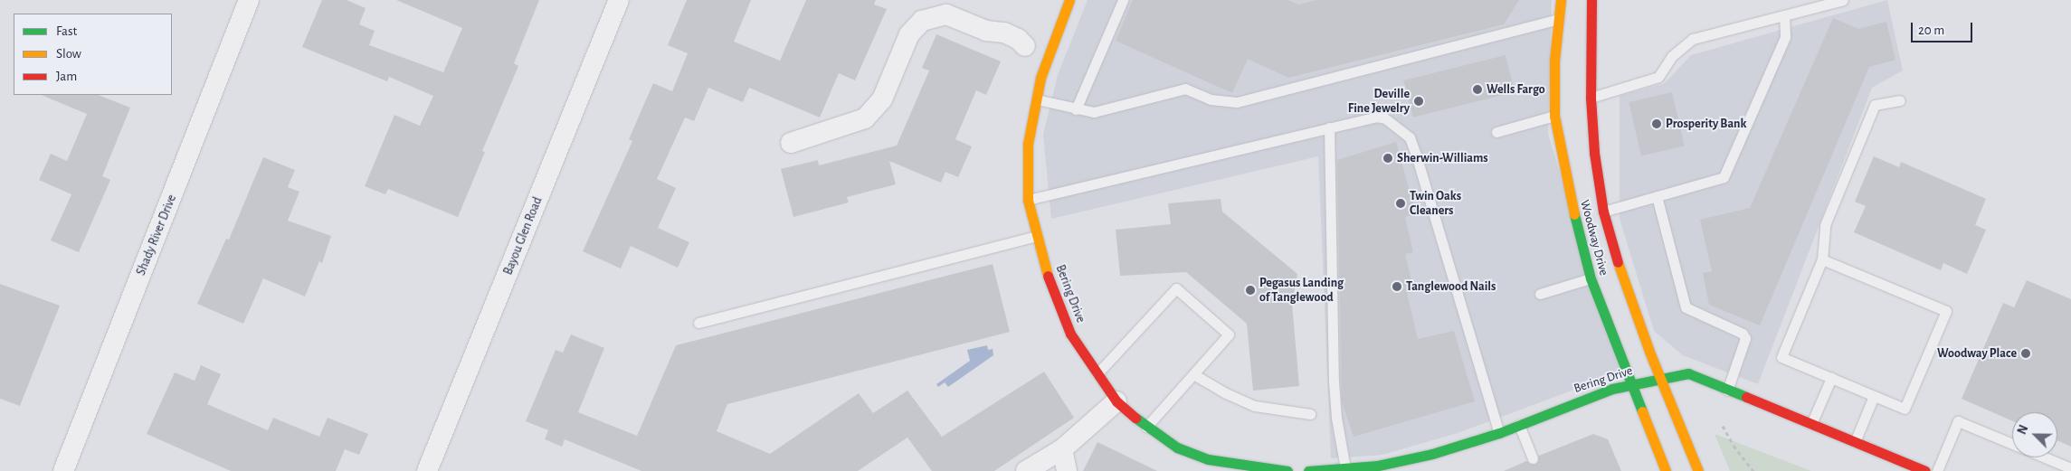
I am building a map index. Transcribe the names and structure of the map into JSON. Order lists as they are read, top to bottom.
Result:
{
  "streets": {
    "street": [
      "Shady River Drive",
      "Bayou Glen Road",
      "Woodway Drive",
      "Bering Drive"
    ]
  },
  "crossings": [
    ["Woodway Drive", "Bering Drive"]
  ],
  "places": [
    "Wells Fargo",
    "Deville Fine Jewelry",
    "Prosperity Bank",
    "Sherwin-Williams",
    "Twin Oaks Cleaners",
    "Tanglewood Nails",
    "Pegasus Landing of Tanglewood",
    "Woodway Place"
  ],
  "legend": ["Fast", "Slow", "Jam"],
  "scale_bar": "20 m",
  "north": "top left"
}
